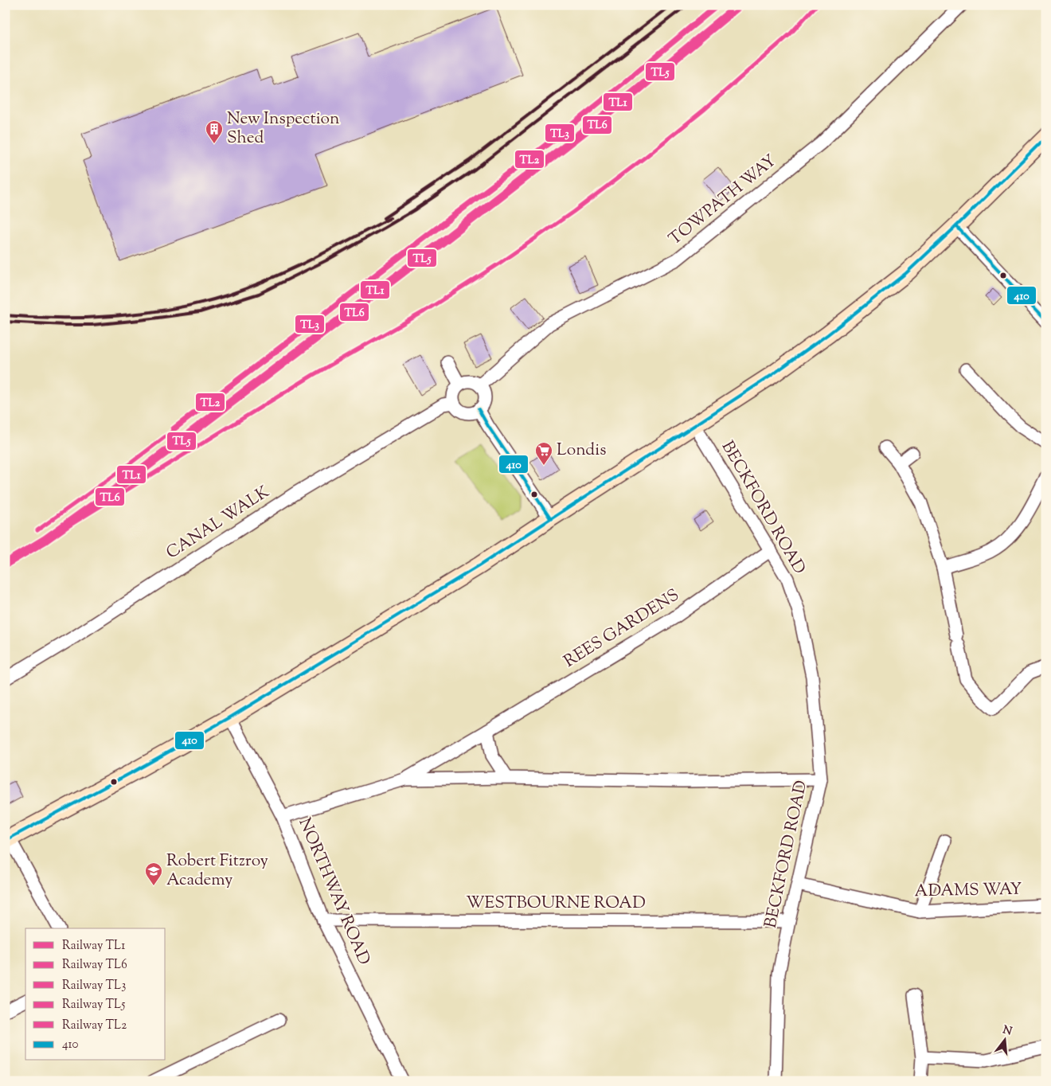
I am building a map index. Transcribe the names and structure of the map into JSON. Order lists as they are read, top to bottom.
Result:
{
  "streets": {
    "street": [
      "TOWPATH WAY",
      "BECKFORD ROAD",
      "CANAL WALK",
      "REES GARDENS",
      "ADAMS WAY",
      "NORTHWAY ROAD",
      "WESTBOURNE ROAD"
    ]
  },
  "crossings": [
    ["TOWPATH WAY", "CANAL WALK"],
    ["BECKFORD ROAD", "REES GARDENS"],
    ["BECKFORD ROAD", "ADAMS WAY"],
    ["BECKFORD ROAD", "WESTBOURNE ROAD"],
    ["REES GARDENS", "NORTHWAY ROAD"],
    ["NORTHWAY ROAD", "WESTBOURNE ROAD"]
  ],
  "places": {
    "building": ["New Inspection Shed"],
    "supermarket": ["Londis"],
    "school or university": ["Robert Fitzroy Academy"]
  },
  "lines": [
    "rail line TL1",
    "rail line TL3",
    "rail line TL2",
    "rail line TL6",
    "rail line TL5",
    "transit line 410"
  ],
  "legend": [
    "Railway TL1",
    "Railway TL6",
    "Railway TL3",
    "Railway TL5",
    "Railway TL2",
    "410"
  ],
  "north": "top"
}
